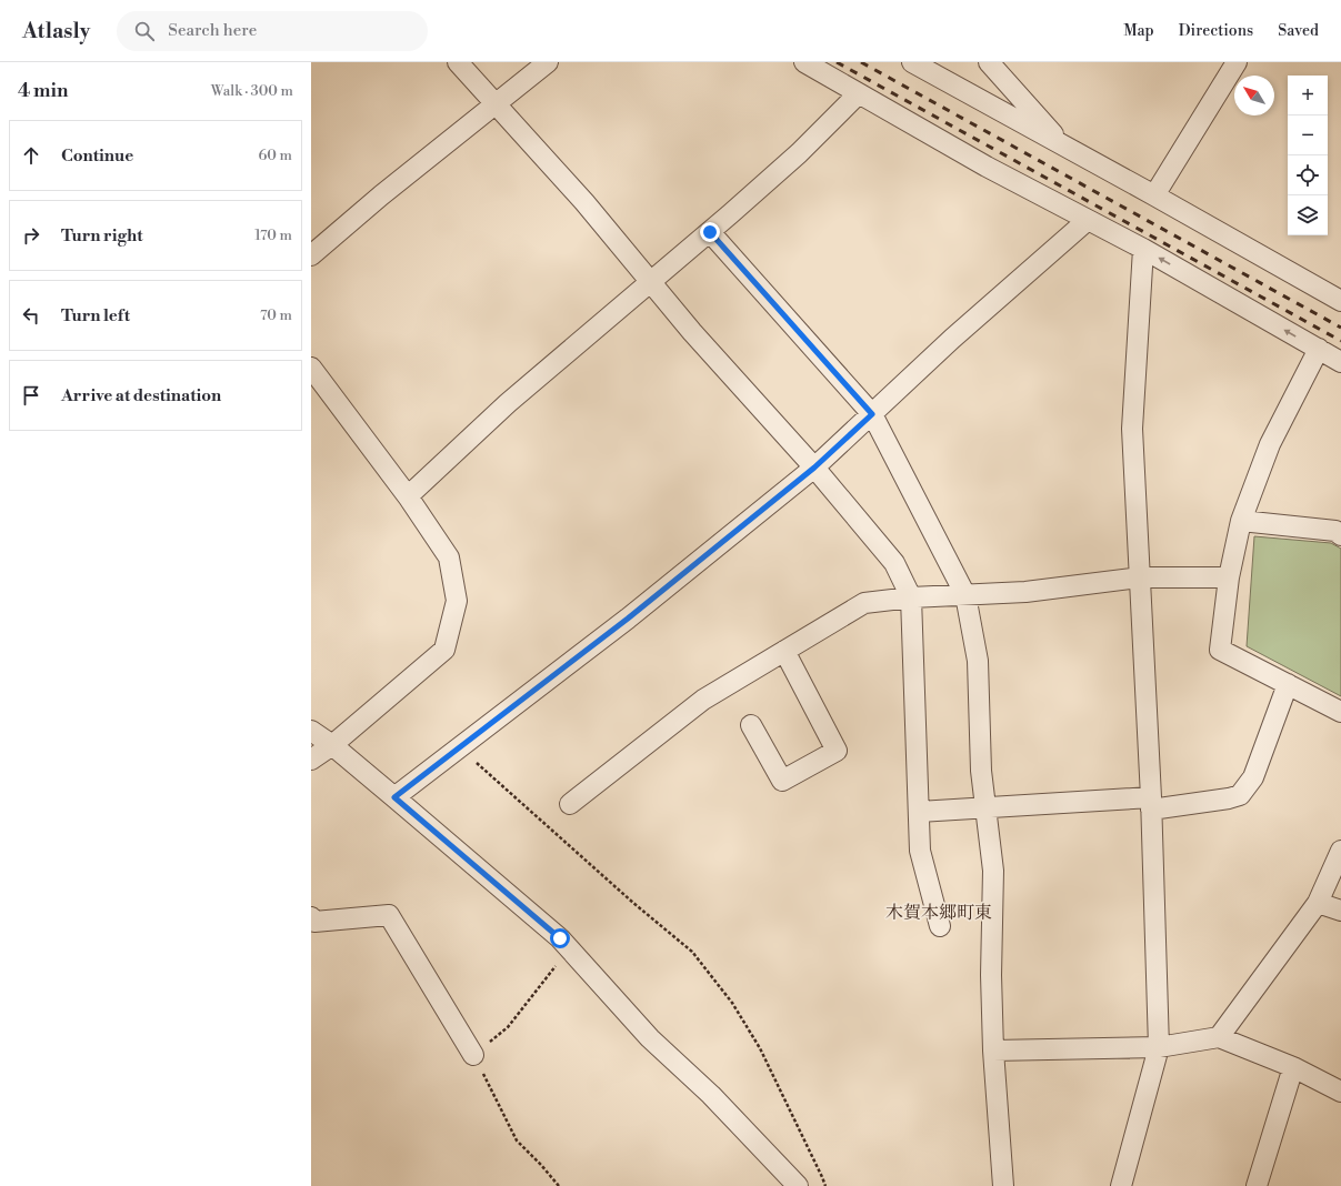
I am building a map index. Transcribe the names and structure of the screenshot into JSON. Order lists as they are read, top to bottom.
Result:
{
  "districts": ["木賀本郷町東"],
  "north": "top left",
  "page": {
    "header": "Atlasly",
    "search": "Search here",
    "nav": ["Map", "Directions", "Saved"],
    "heading": ["4 min", "Walk · 300 m"],
    "map_buttons": ["+", "−"],
    "list": [
      ["Continue", "60 m"],
      ["Turn right", "170 m"],
      ["Turn left", "70 m"],
      "Arrive at destination"
    ]
  }
}
